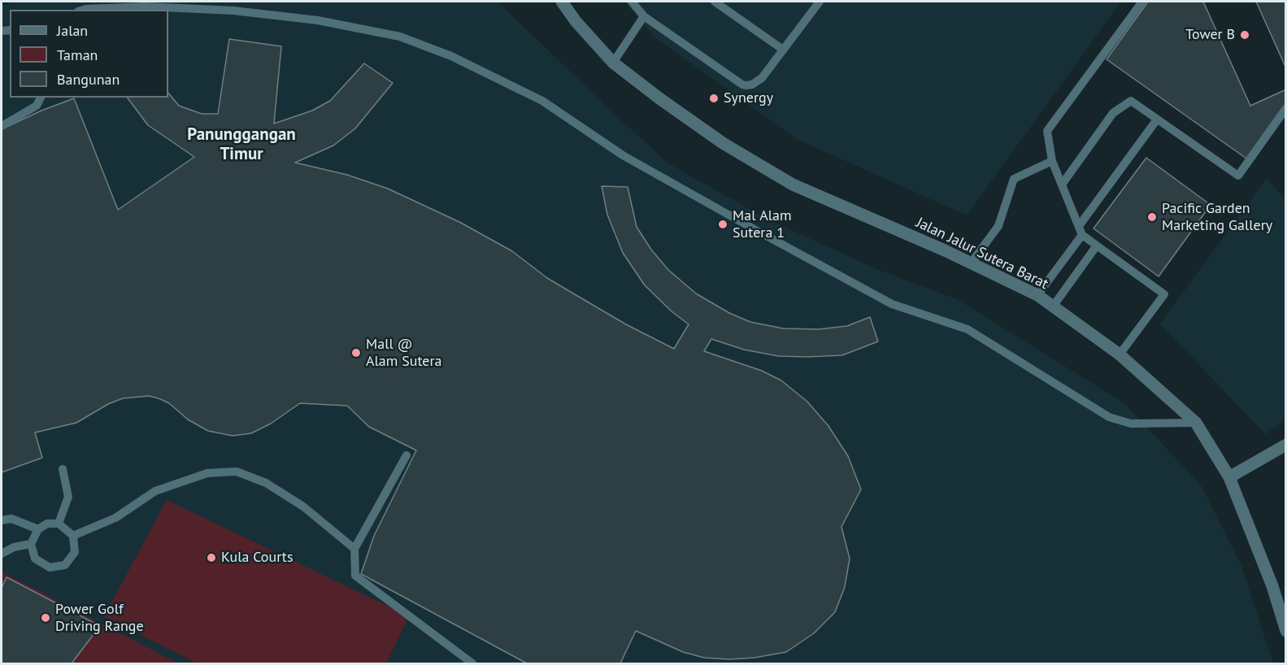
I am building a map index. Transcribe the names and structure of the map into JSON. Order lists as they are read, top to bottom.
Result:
{
  "streets": {
    "street": ["Jalan Jalur Sutera Barat"]
  },
  "districts": ["Panunggangan Timur"],
  "places": [
    "Tower B",
    "Synergy",
    "Pacific Garden Marketing Gallery",
    "Mal Alam Sutera 1",
    "Mall @ Alam Sutera",
    "Kula Courts",
    "Power Golf Driving Range"
  ],
  "legend": ["Jalan", "Taman", "Bangunan"]
}
